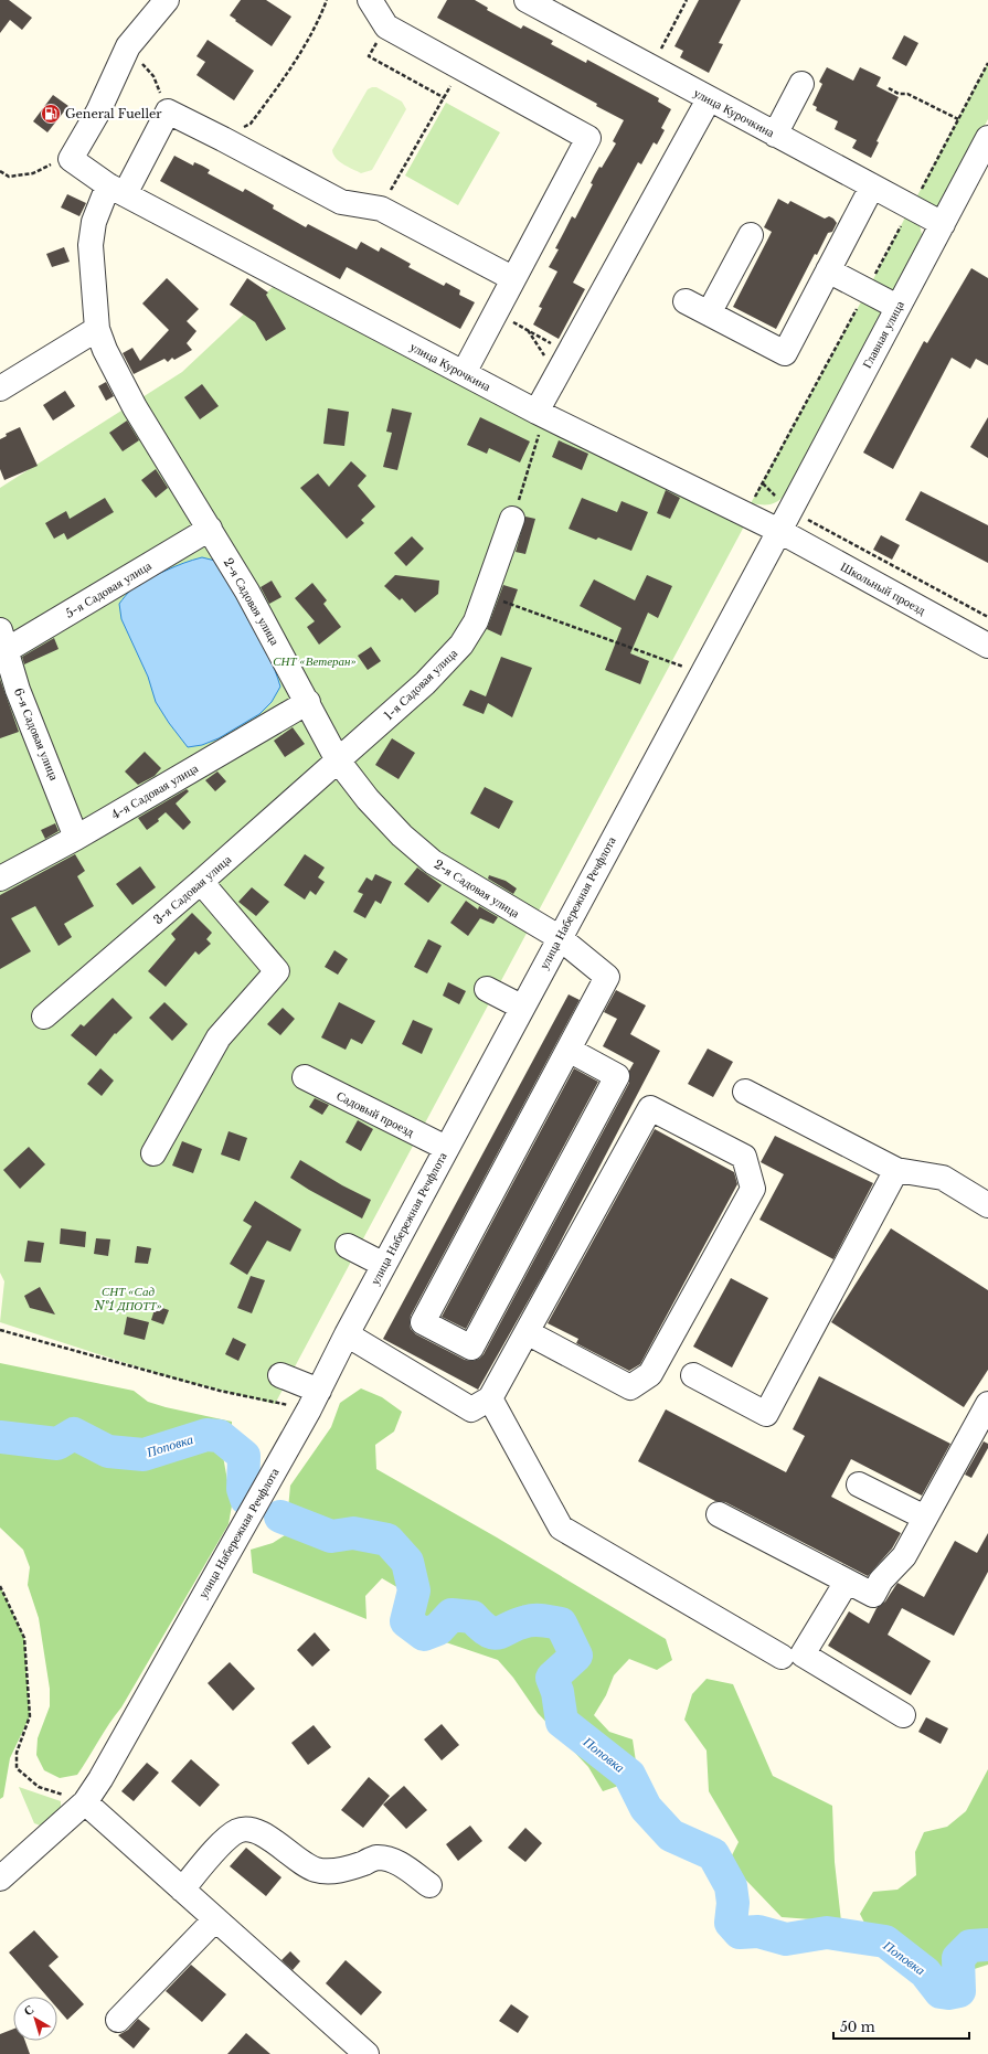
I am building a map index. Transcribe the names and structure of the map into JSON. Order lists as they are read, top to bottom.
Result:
{
  "streets": {
    "street": [
      "улица Курочкина",
      "Главная улица",
      "Школьный проезд",
      "5-я Садовая улица",
      "2-я Садовая улица",
      "1-я Садовая улица",
      "6-я Садовая улица",
      "4-я Садовая улица",
      "3-я Садовая улица",
      "улица Набережная Речфлота",
      "Садовый проезд"
    ]
  },
  "crossings": [
    ["улица Курочкина", "Главная улица"],
    ["улица Курочкина", "Школьный проезд"],
    ["улица Курочкина", "2-я Садовая улица"],
    ["улица Курочкина", "улица Набережная Речфлота"],
    ["Главная улица", "Школьный проезд"],
    ["Главная улица", "улица Набережная Речфлота"],
    ["Школьный проезд", "улица Набережная Речфлота"],
    ["5-я Садовая улица", "2-я Садовая улица"],
    ["5-я Садовая улица", "6-я Садовая улица"],
    ["2-я Садовая улица", "1-я Садовая улица"],
    ["2-я Садовая улица", "4-я Садовая улица"],
    ["2-я Садовая улица", "3-я Садовая улица"],
    ["2-я Садовая улица", "улица Набережная Речфлота"],
    ["1-я Садовая улица", "3-я Садовая улица"],
    ["6-я Садовая улица", "4-я Садовая улица"],
    ["улица Набережная Речфлота", "Садовый проезд"]
  ],
  "water": ["Поповка"],
  "parks": ["СНТ «Ветеран»", "СНТ «Сад №1 ДПОТТ»"],
  "places": {
    "fuel station": ["General Fueller"]
  },
  "scale_bar": "50 m",
  "north": "top left"
}
